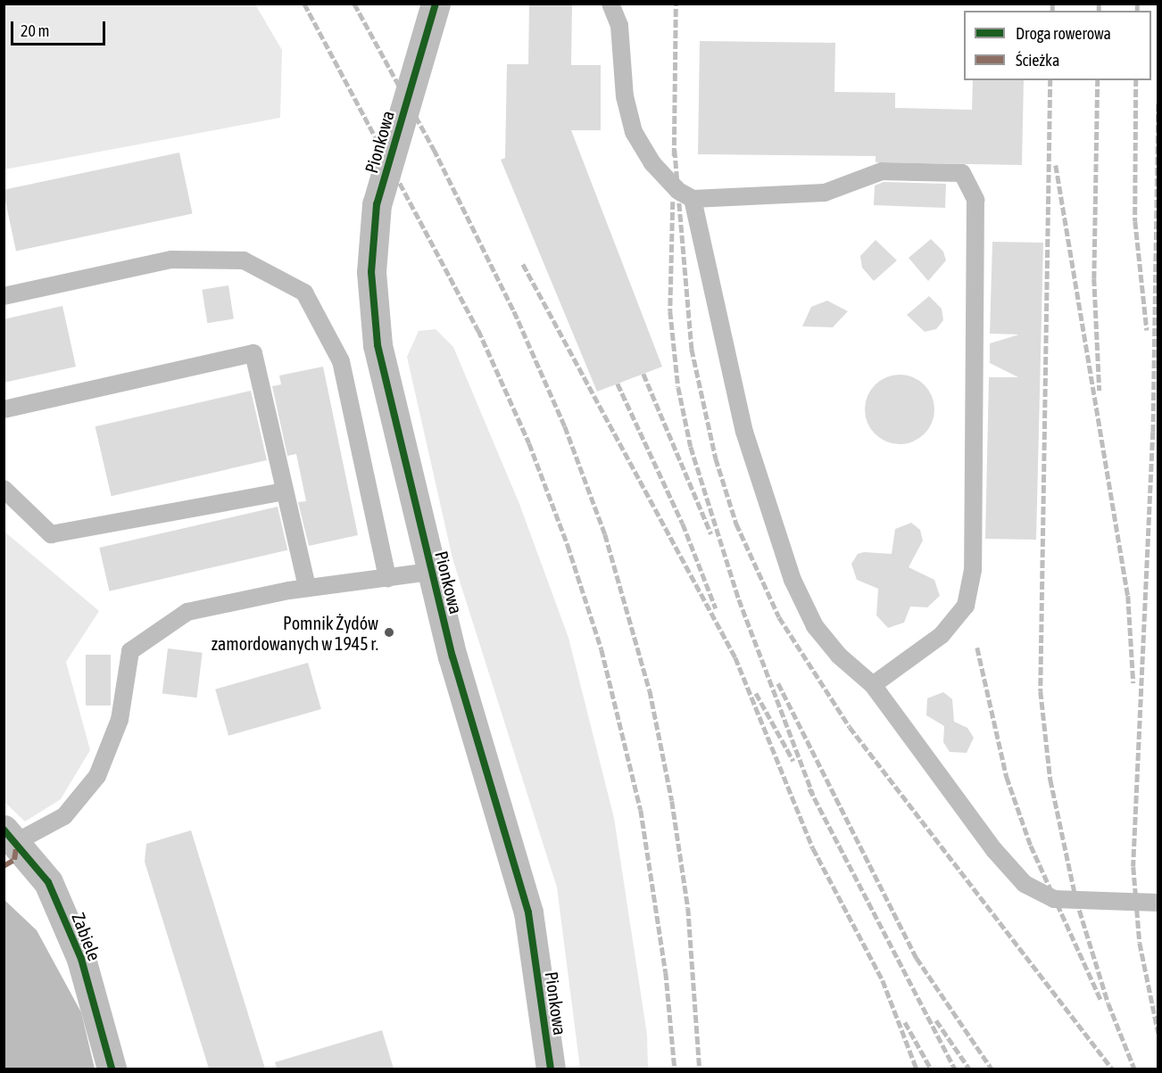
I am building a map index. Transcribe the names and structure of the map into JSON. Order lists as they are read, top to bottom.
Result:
{
  "streets": {
    "street": ["Pionkowa", "Zabiele"]
  },
  "places": ["Pomnik Żydów zamordowanych w 1945 r."],
  "legend": ["Droga rowerowa", "Ścieżka"],
  "scale_bar": "20 m"
}
